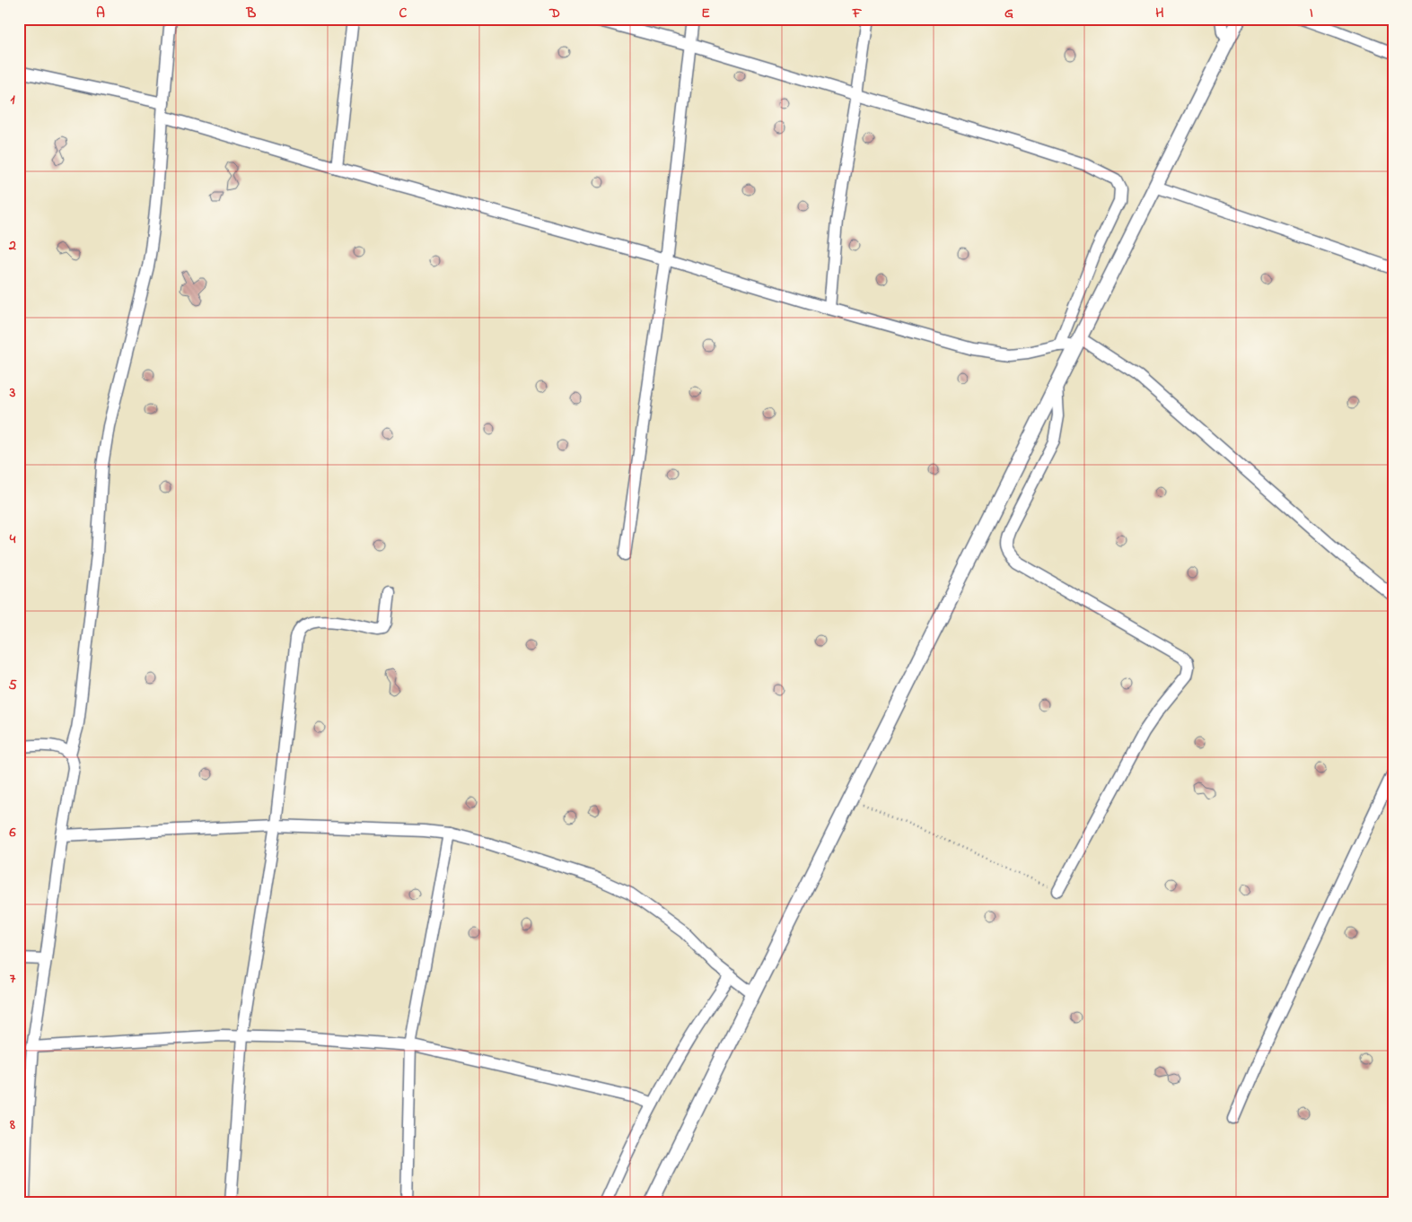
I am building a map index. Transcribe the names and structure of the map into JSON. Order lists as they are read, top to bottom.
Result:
{
  "grid": {
    "columns": [
      "A",
      "B",
      "C",
      "D",
      "E",
      "F",
      "G",
      "H",
      "I"
    ],
    "rows": [
      "1",
      "2",
      "3",
      "4",
      "5",
      "6",
      "7",
      "8"
    ]
  }
}
